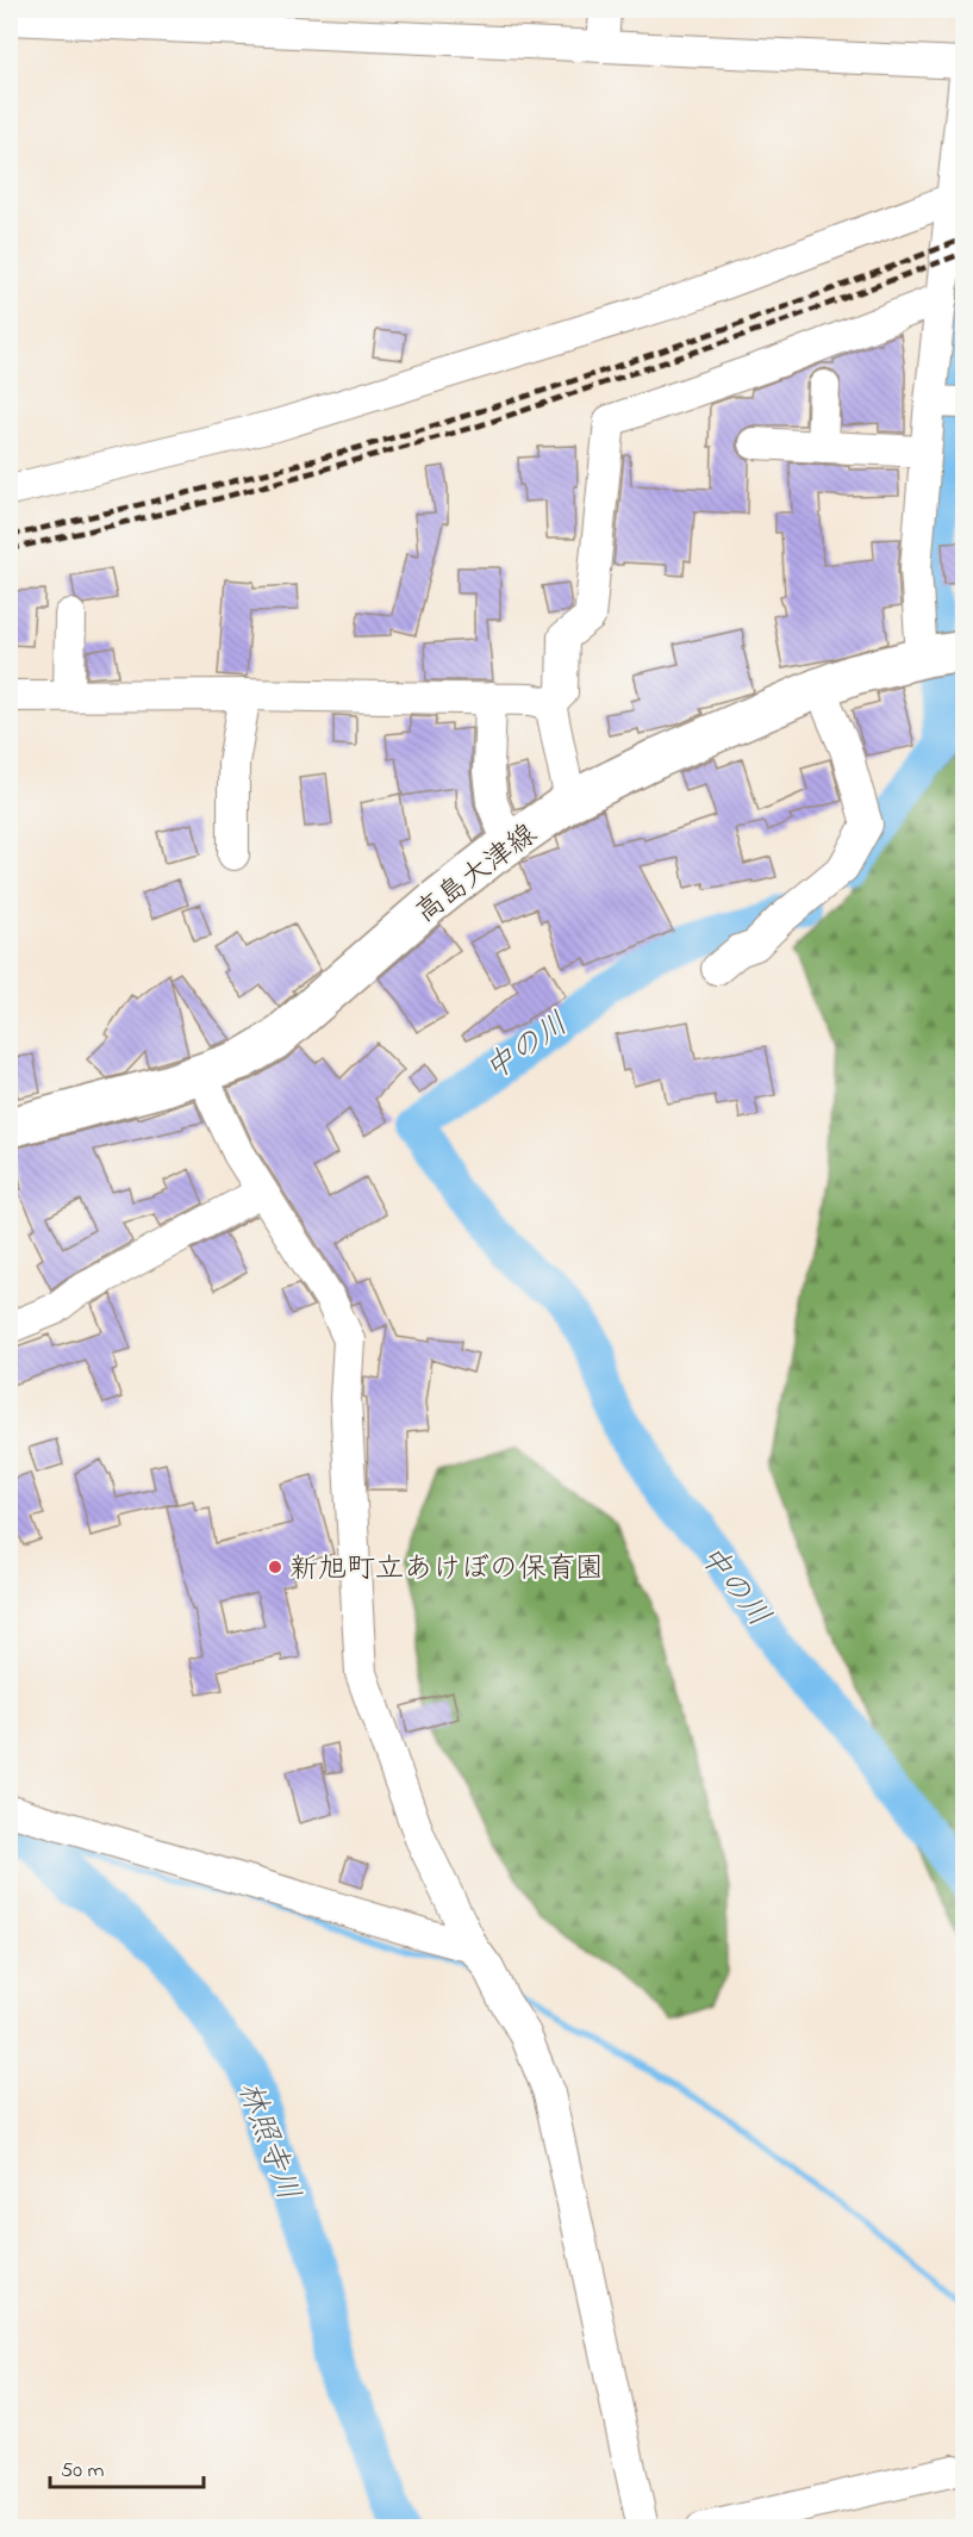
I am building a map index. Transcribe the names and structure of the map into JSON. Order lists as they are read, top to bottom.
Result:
{
  "streets": {
    "main road": ["高島大津線"]
  },
  "water": ["中の川", "林照寺川"],
  "places": ["新旭町立あけぼの保育園"],
  "scale_bar": "50 m"
}
